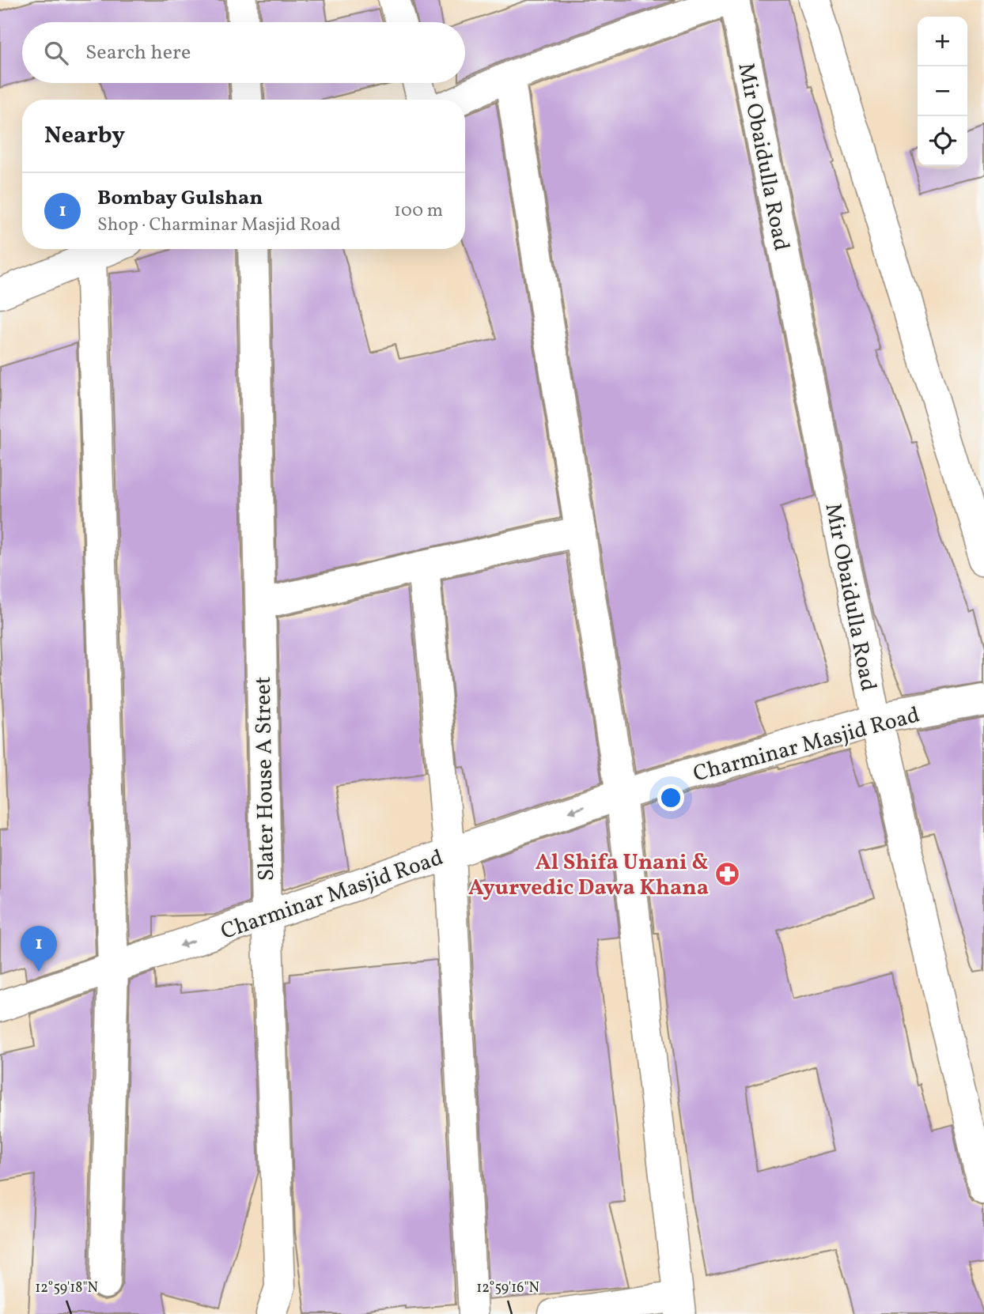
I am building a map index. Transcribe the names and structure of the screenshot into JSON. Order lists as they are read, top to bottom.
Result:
{
  "streets": {
    "street": ["Mir Obaidulla Road", "Charminar Masjid Road", "Slater House A Street"]
  },
  "crossings": [
    ["Mir Obaidulla Road", "Charminar Masjid Road"],
    ["Charminar Masjid Road", "Slater House A Street"]
  ],
  "places": {
    "pharmacy": ["Al Shifa Unani & Ayurvedic Dawa Khana"]
  },
  "page": {
    "map_buttons": ["+", "−"],
    "search": "Search here",
    "heading": "Nearby",
    "list": [
      {
        "mark": "1",
        "name": "Bombay Gulshan",
        "note": "Shop · Charminar Masjid Road",
        "value": "100 m"
      }
    ],
    "pins": "1"
  },
  "coordinates": ["12°59'18\"N", "12°59'16\"N"]
}
